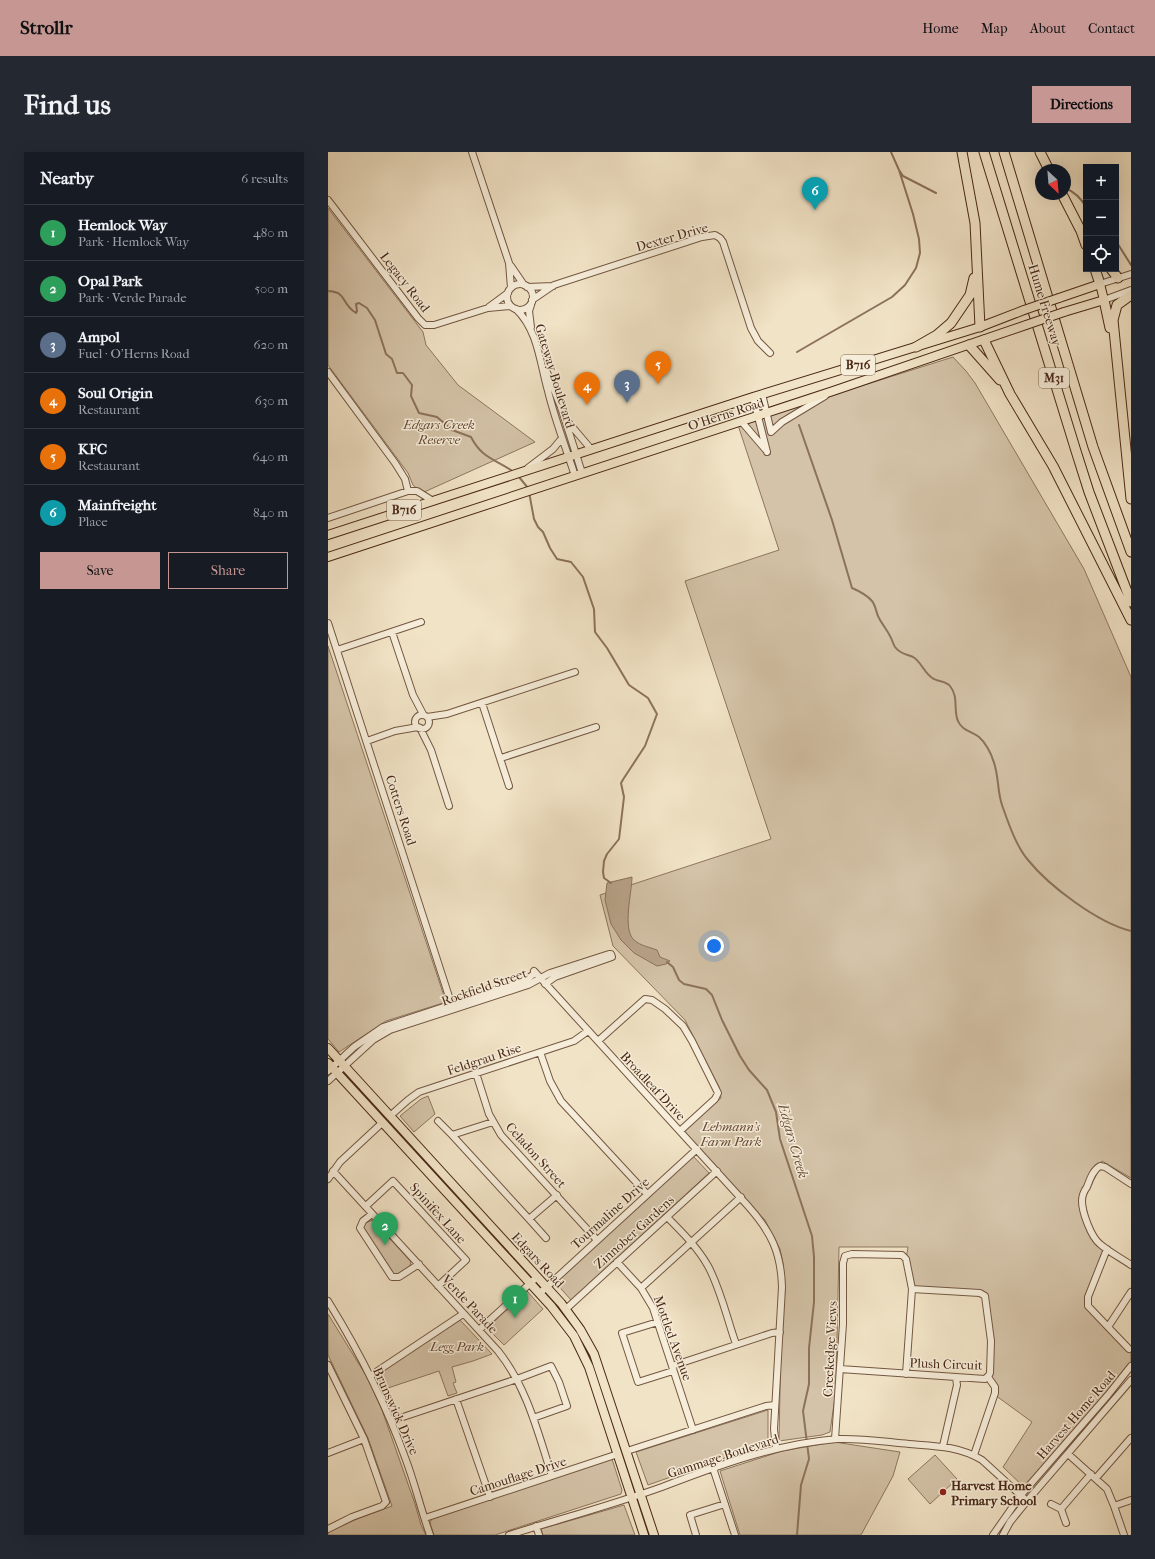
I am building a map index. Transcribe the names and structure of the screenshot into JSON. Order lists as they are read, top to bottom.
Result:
{
  "streets": {
    "highway": ["Hume Freeway", "M31"],
    "main road": ["B716", "O'Herns Road", "Edgars Road"],
    "street": [
      "Dexter Drive",
      "Legacy Road",
      "Gateway Boulevard",
      "Cotters Road",
      "Rockfield Street",
      "Feldgrau Rise",
      "Broadleaf Drive",
      "Celadon Street",
      "Spinifex Lane",
      "Tourmaline Drive",
      "Zinnober Gardens",
      "Verde Parade",
      "Mottled Avenue",
      "Creekedge Views",
      "Plush Circuit",
      "Brunswick Drive",
      "Harvest Home Road",
      "Gammage Boulevard",
      "Camouflage Drive"
    ]
  },
  "crossings": [
    ["Dexter Drive", "Legacy Road"],
    ["Dexter Drive", "Gateway Boulevard"],
    ["Legacy Road", "Gateway Boulevard"],
    ["Gateway Boulevard", "O'Herns Road"],
    ["Cotters Road", "Rockfield Street"],
    ["Rockfield Street", "Broadleaf Drive"],
    ["Rockfield Street", "Edgars Road"],
    ["Feldgrau Rise", "Broadleaf Drive"],
    ["Feldgrau Rise", "Celadon Street"],
    ["Feldgrau Rise", "Edgars Road"],
    ["Broadleaf Drive", "Tourmaline Drive"],
    ["Broadleaf Drive", "Zinnober Gardens"],
    ["Broadleaf Drive", "Gammage Boulevard"],
    ["Celadon Street", "Tourmaline Drive"],
    ["Spinifex Lane", "Verde Parade"],
    ["Tourmaline Drive", "Edgars Road"],
    ["Zinnober Gardens", "Edgars Road"],
    ["Zinnober Gardens", "Mottled Avenue"],
    ["Edgars Road", "Gammage Boulevard"],
    ["Edgars Road", "Camouflage Drive"],
    ["Verde Parade", "Camouflage Drive"],
    ["Creekedge Views", "Plush Circuit"],
    ["Creekedge Views", "Gammage Boulevard"],
    ["Brunswick Drive", "Camouflage Drive"],
    ["Harvest Home Road", "Gammage Boulevard"]
  ],
  "water": ["Edgars Creek"],
  "parks": ["Edgars Creek Reserve", "Lehmann’s Farm Park", "Legg Park"],
  "places": ["Harvest Home Primary School"],
  "north": "bottom right",
  "page": {
    "header": "Strollr",
    "nav": [
      "Home",
      "Map",
      "About",
      "Contact"
    ],
    "buttons": [
      "Directions",
      ["Save", "Share"]
    ],
    "title": "Find us",
    "heading": ["Nearby", "6 results"],
    "map_buttons": ["+", "−"],
    "pins": [
      "6",
      "5",
      "3",
      "4",
      "2",
      "1"
    ],
    "list": [
      {
        "mark": "1",
        "name": "Hemlock Way",
        "note": "Park · Hemlock Way",
        "value": "480 m"
      },
      {
        "mark": "2",
        "name": "Opal Park",
        "note": "Park · Verde Parade",
        "value": "500 m"
      },
      {
        "mark": "3",
        "name": "Ampol",
        "note": "Fuel · O'Herns Road",
        "value": "620 m"
      },
      {
        "mark": "4",
        "name": "Soul Origin",
        "note": "Restaurant",
        "value": "630 m"
      },
      {
        "mark": "5",
        "name": "KFC",
        "note": "Restaurant",
        "value": "640 m"
      },
      {
        "mark": "6",
        "name": "Mainfreight",
        "note": "Place",
        "value": "840 m"
      }
    ]
  }
}
